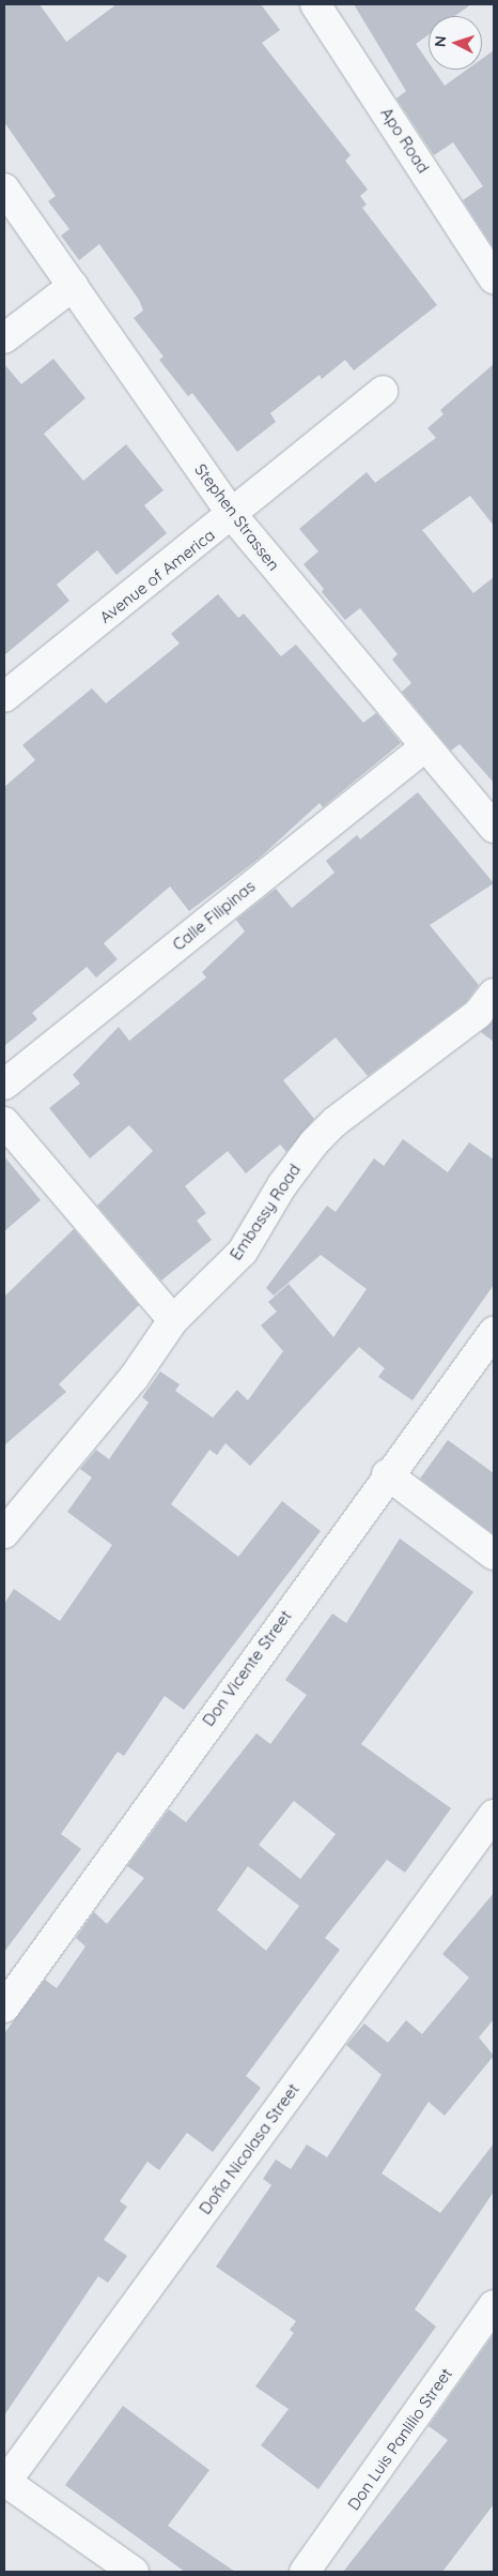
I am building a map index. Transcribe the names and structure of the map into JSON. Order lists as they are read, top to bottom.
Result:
{
  "streets": {
    "street": [
      "Apo Road",
      "Stephen Strassen",
      "Avenue of America",
      "Calle Filipinas",
      "Embassy Road",
      "Don Vicente Street",
      "Doña Nicolasa Street",
      "Don Luis Panlilio Street"
    ]
  },
  "crossings": [
    ["Stephen Strassen", "Avenue of America"],
    ["Stephen Strassen", "Calle Filipinas"]
  ],
  "north": "left"
}
